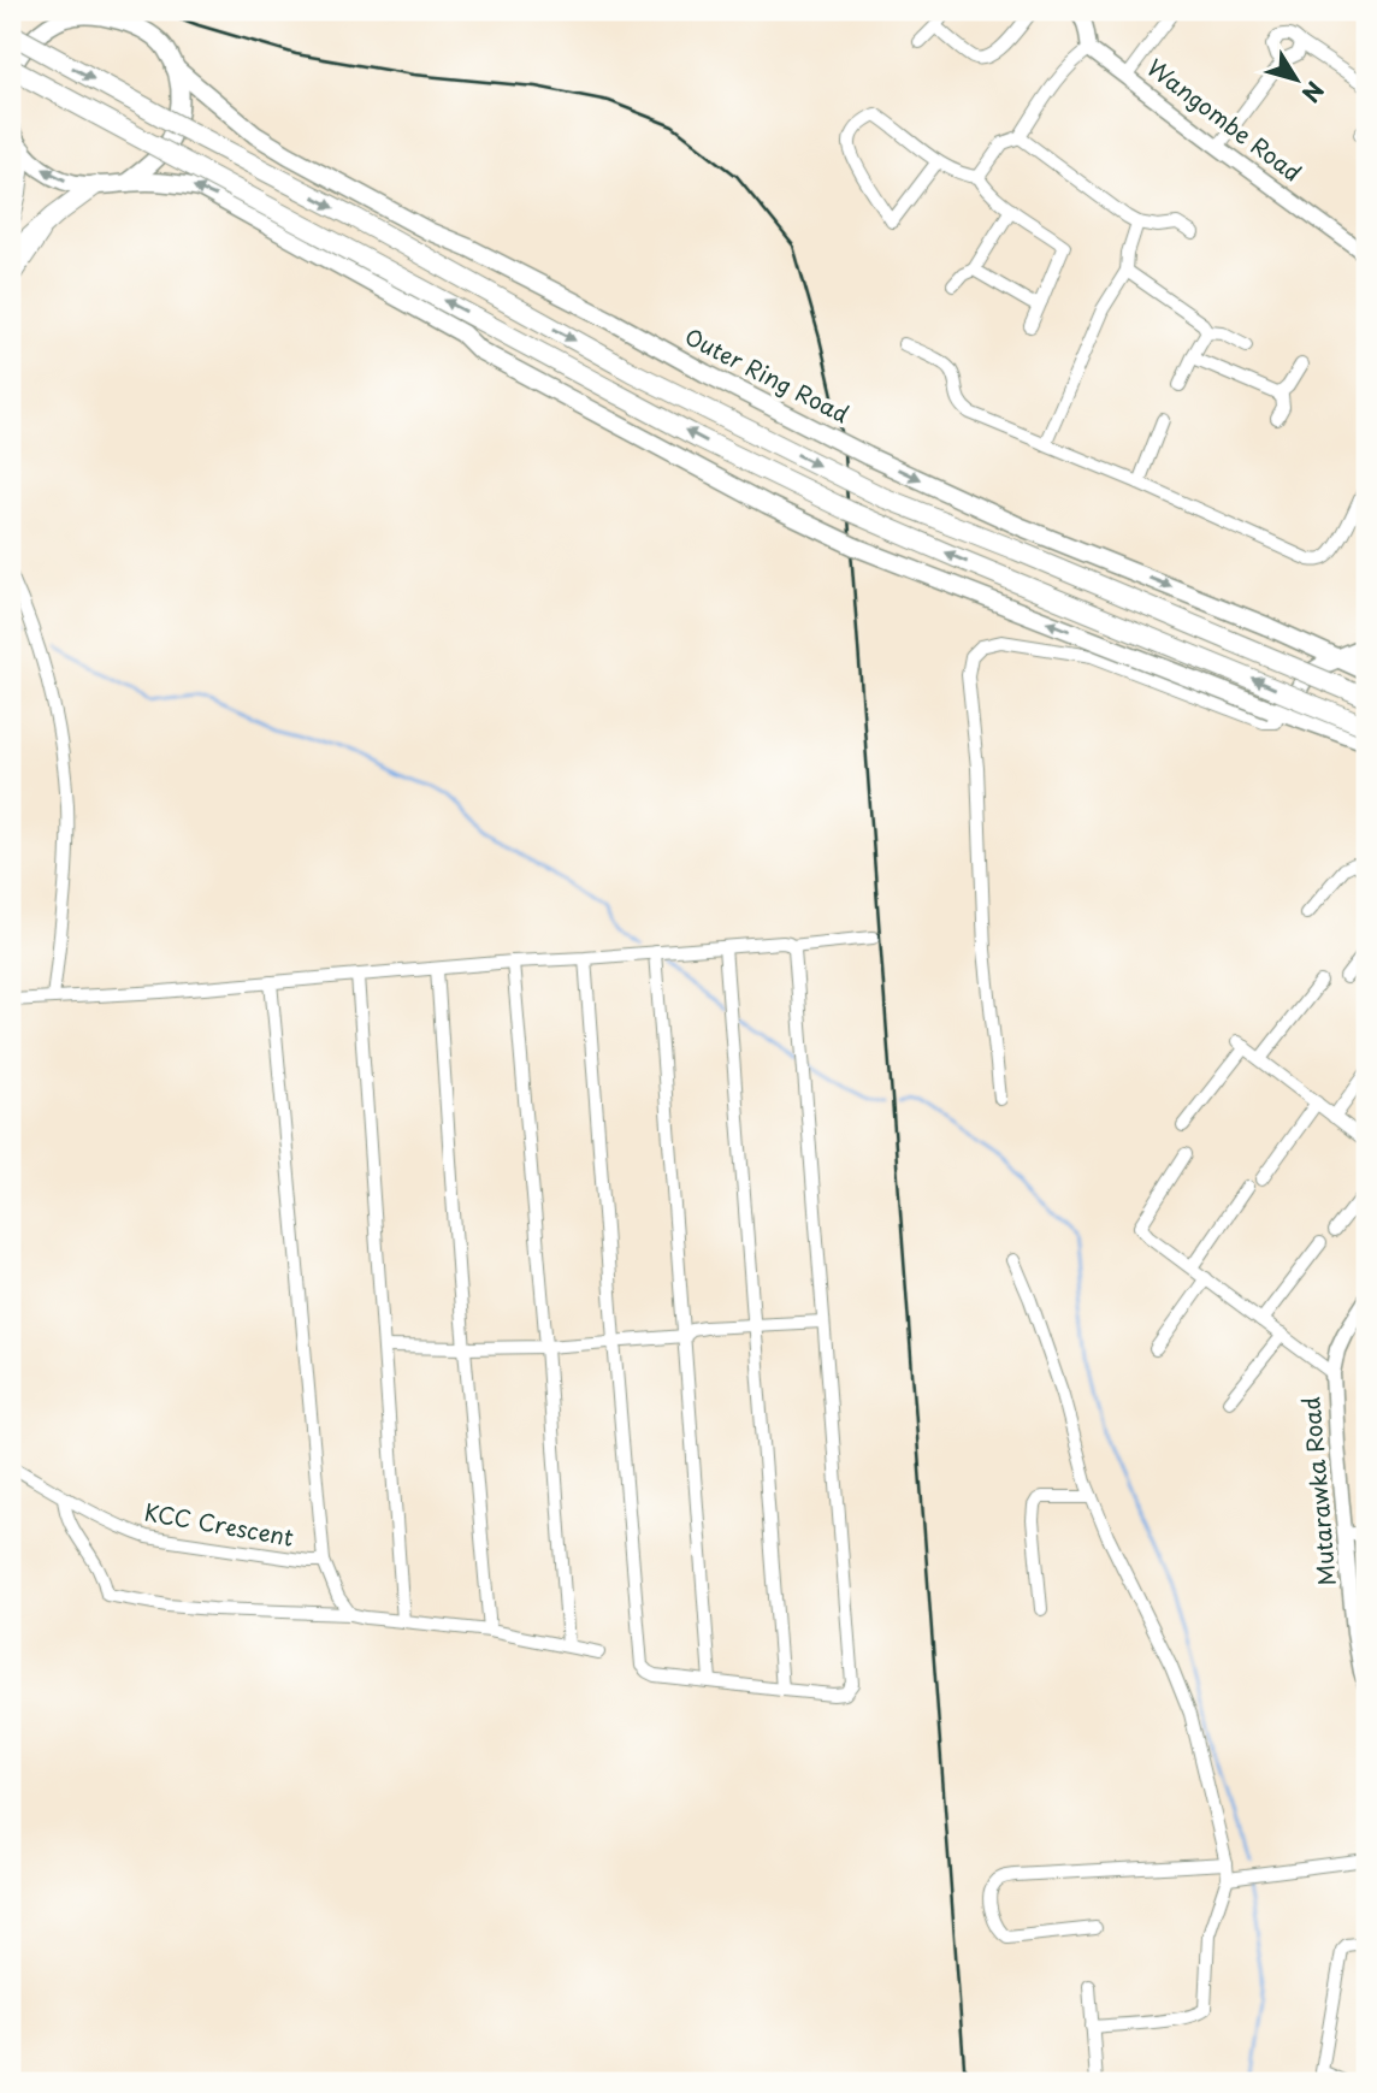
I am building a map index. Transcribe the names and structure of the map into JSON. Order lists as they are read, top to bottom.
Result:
{
  "streets": {
    "main road": ["Outer Ring Road"],
    "street": ["Wangombe Road", "Mutarawka Road", "KCC Crescent"]
  },
  "north": "bottom right"
}
